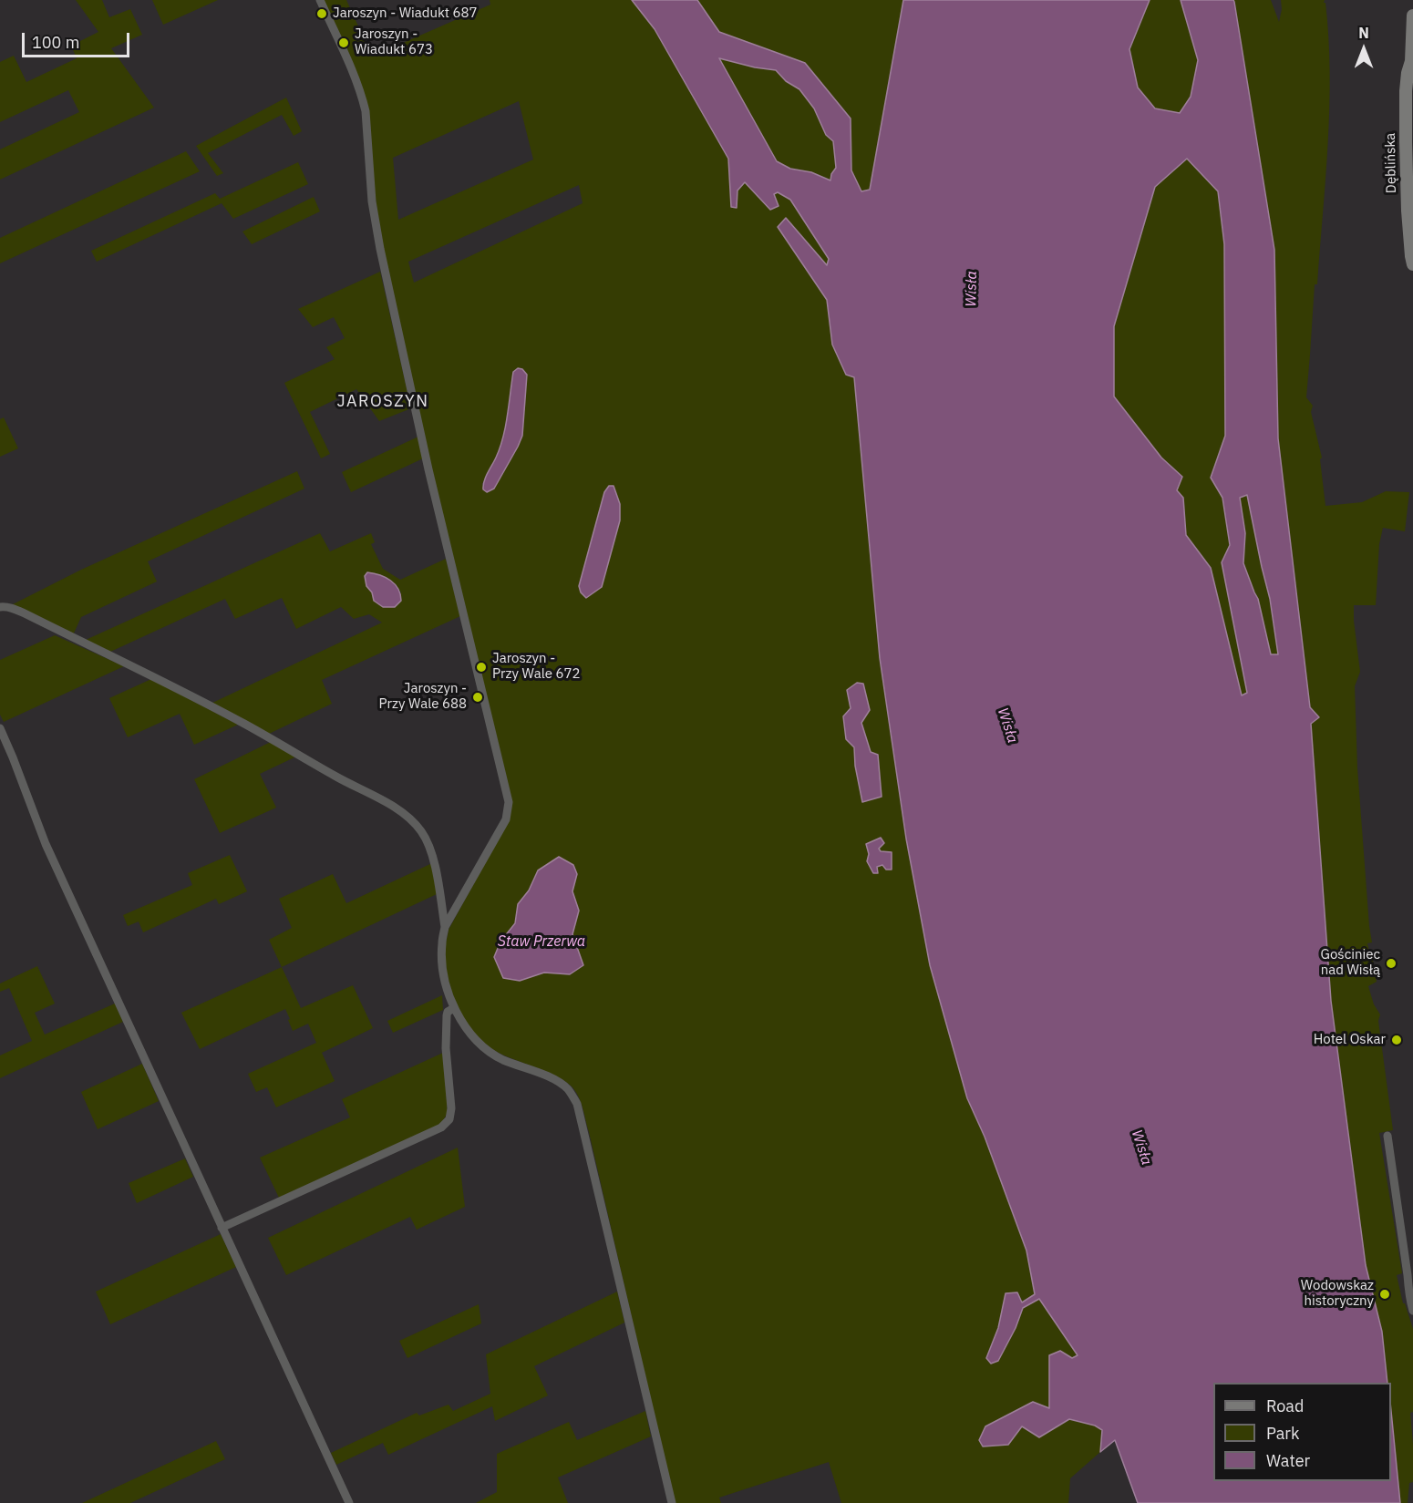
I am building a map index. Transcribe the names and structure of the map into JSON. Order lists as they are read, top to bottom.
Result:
{
  "streets": {
    "main road": ["Dęblińska"]
  },
  "districts": ["JAROSZYN"],
  "water": ["Wisła", "Staw Przerwa"],
  "places": [
    "Jaroszyn - Wiadukt 687",
    "Jaroszyn - Wiadukt 673",
    "Jaroszyn - Przy Wale 672",
    "Jaroszyn - Przy Wale 688",
    "Gościniec nad Wisłą",
    "Hotel Oskar",
    "Wodowskaz historyczny"
  ],
  "legend": ["Road", "Park", "Water"],
  "scale_bar": "100 m",
  "north": "top"
}
